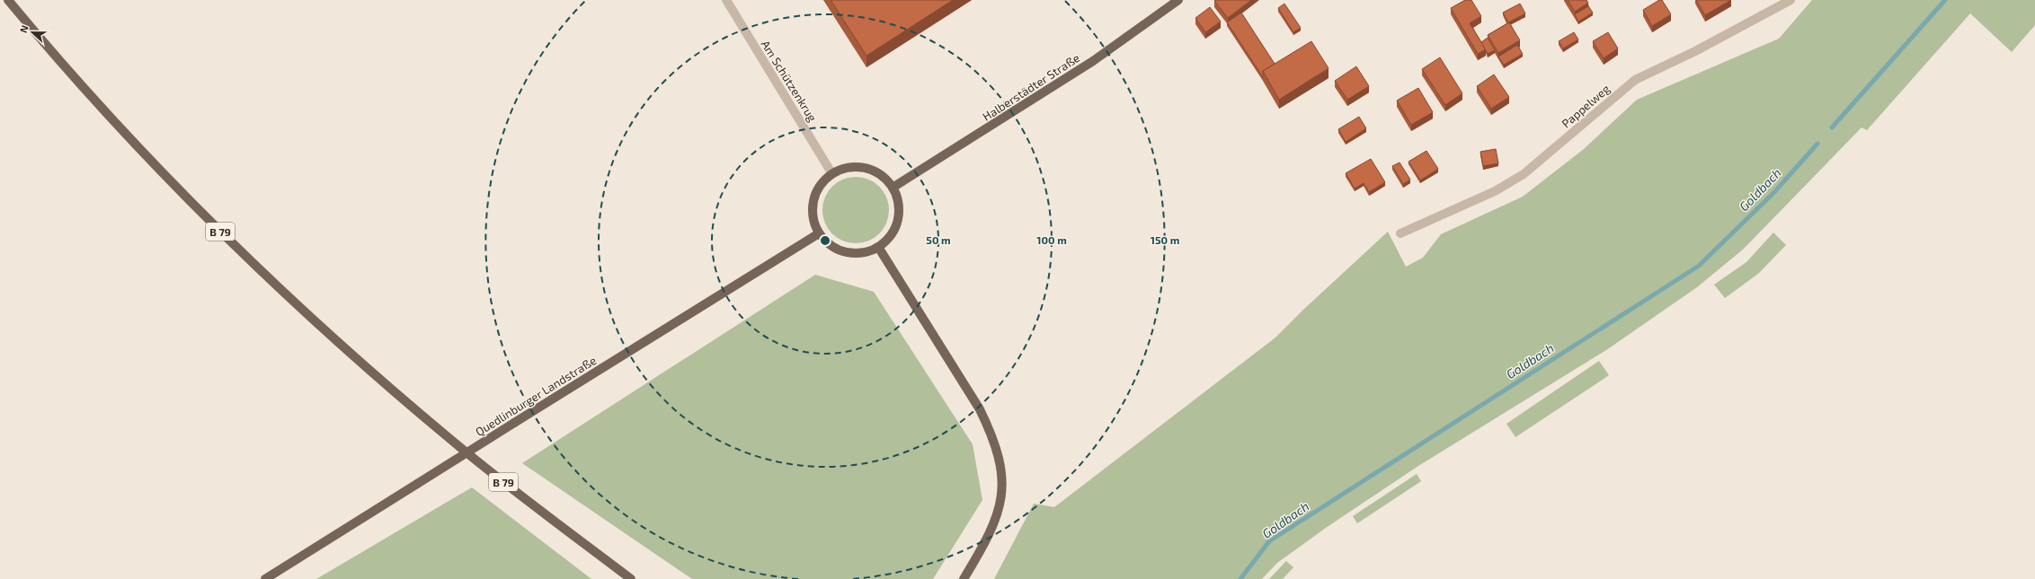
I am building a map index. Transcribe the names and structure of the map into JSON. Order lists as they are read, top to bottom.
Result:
{
  "streets": {
    "main road": ["Halberstädter Straße", "B 79", "Quedlinburger Landstraße"],
    "street": ["Am Schützenkrug", "Pappelweg"]
  },
  "crossings": [
    ["Am Schützenkrug", "Halberstädter Straße"],
    ["Am Schützenkrug", "Quedlinburger Landstraße"],
    ["Halberstädter Straße", "Quedlinburger Landstraße"]
  ],
  "water": ["Goldbach"],
  "north": "left",
  "rings": ["50 m", "100 m", "150 m"]
}
